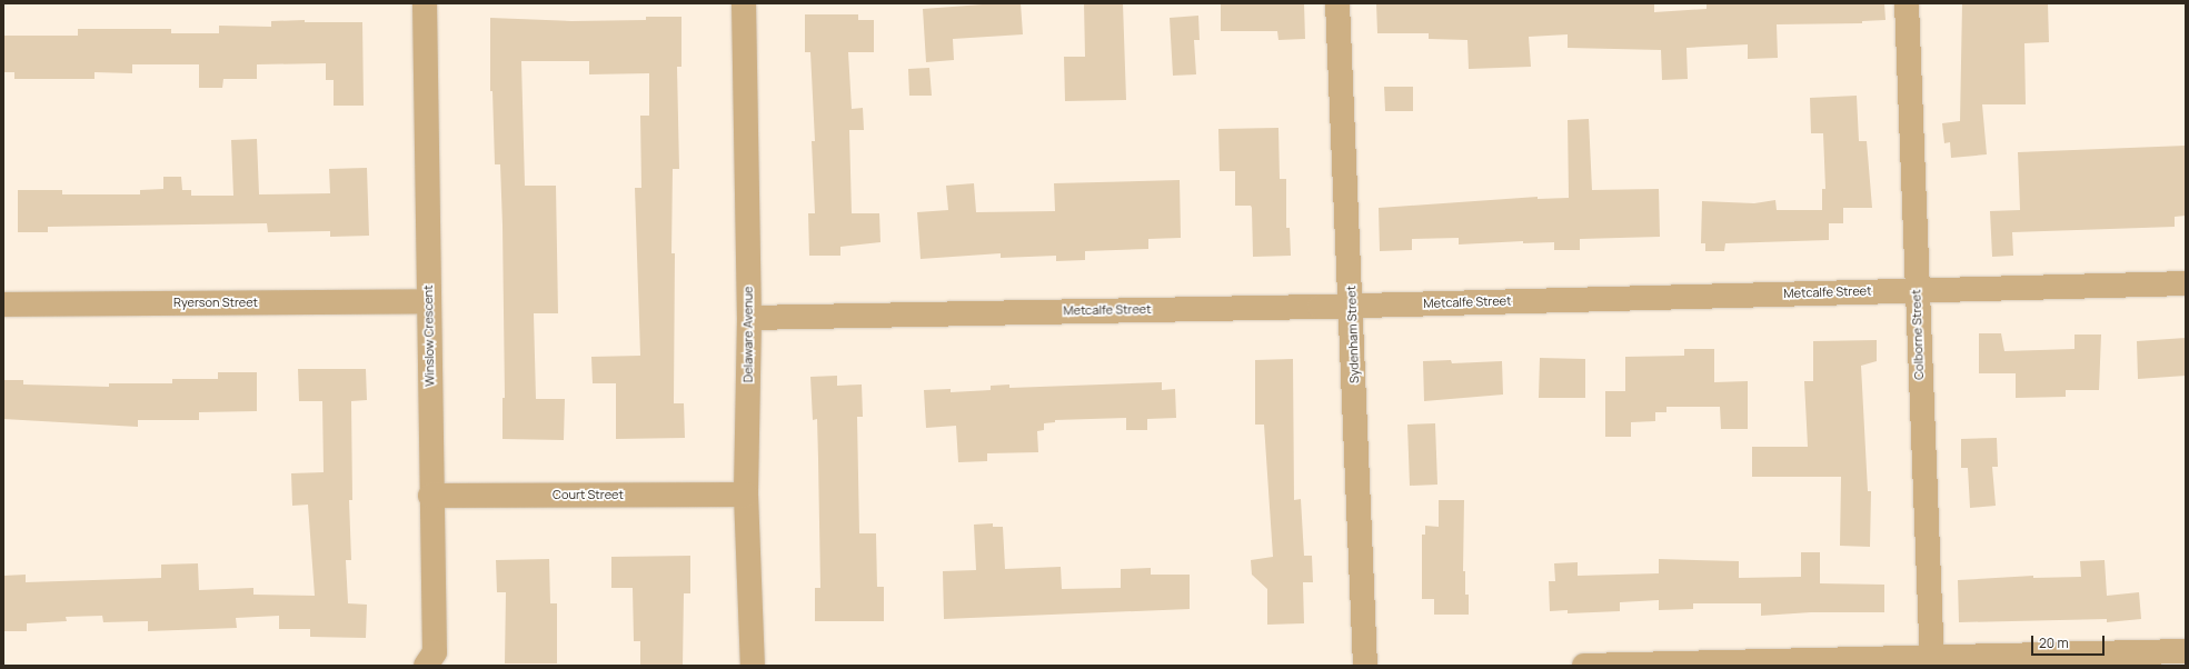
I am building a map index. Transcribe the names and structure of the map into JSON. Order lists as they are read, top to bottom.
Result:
{
  "streets": {
    "street": [
      "Metcalfe Street",
      "Ryerson Street",
      "Delaware Avenue",
      "Sydenham Street",
      "Colborne Street",
      "Winslow Crescent",
      "Court Street"
    ]
  },
  "crossings": [
    ["Metcalfe Street", "Delaware Avenue"],
    ["Metcalfe Street", "Sydenham Street"],
    ["Metcalfe Street", "Colborne Street"],
    ["Ryerson Street", "Winslow Crescent"],
    ["Delaware Avenue", "Court Street"],
    ["Winslow Crescent", "Court Street"]
  ],
  "scale_bar": "20 m"
}
